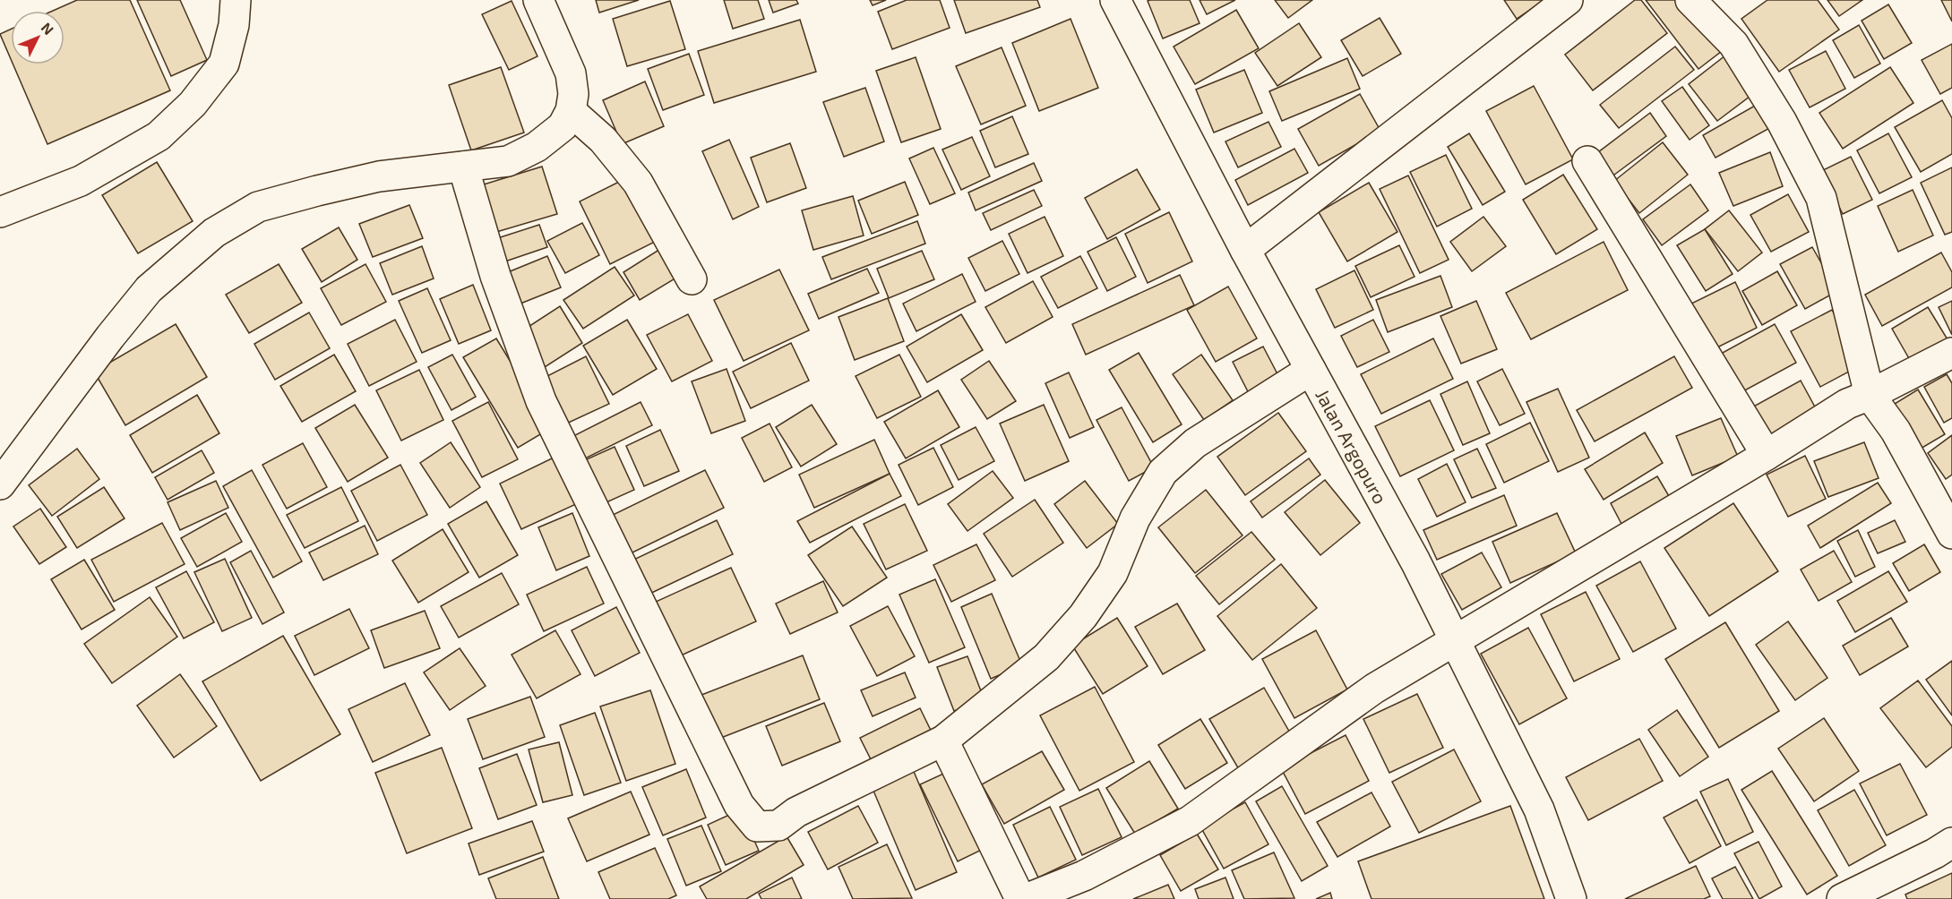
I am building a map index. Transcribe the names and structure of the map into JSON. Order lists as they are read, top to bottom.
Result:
{
  "streets": {
    "street": ["Jalan Argopuro"]
  },
  "north": "top right"
}
